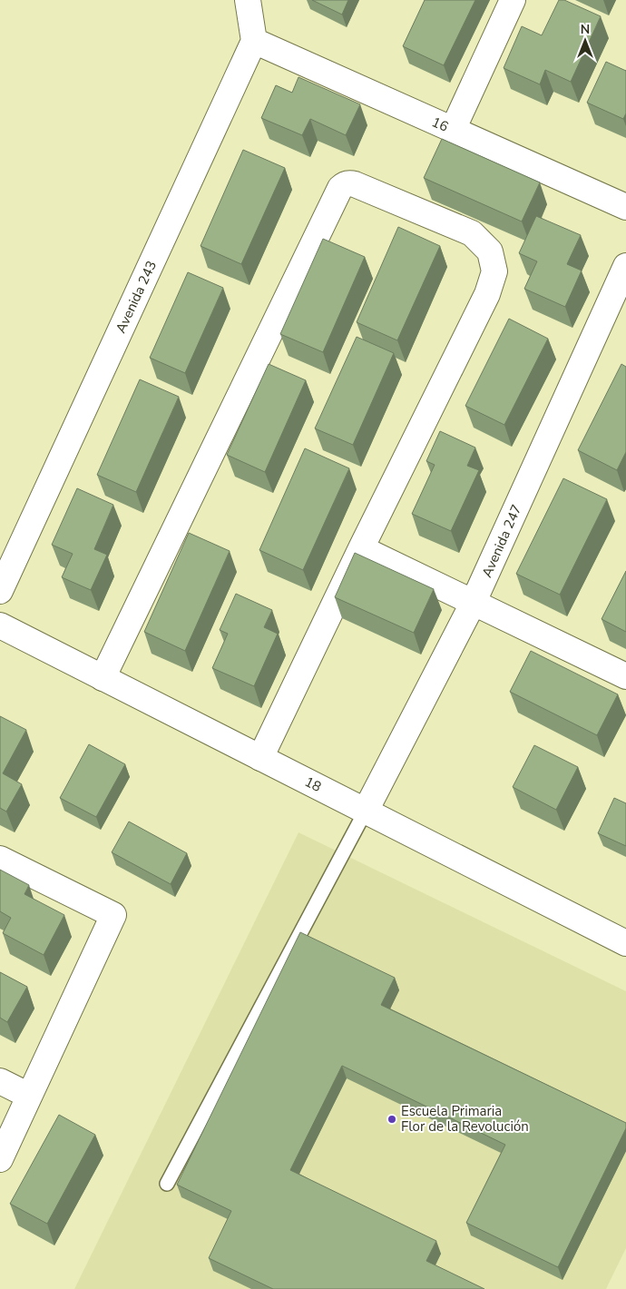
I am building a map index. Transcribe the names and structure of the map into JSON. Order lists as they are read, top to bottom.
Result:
{
  "streets": {
    "street": [
      "16",
      "Avenida 243",
      "Avenida 247",
      "18"
    ]
  },
  "crossings": [
    ["16", "Avenida 243"],
    ["Avenida 247", "18"]
  ],
  "places": ["Escuela Primaria Flor de la Revolución"],
  "north": "top"
}
